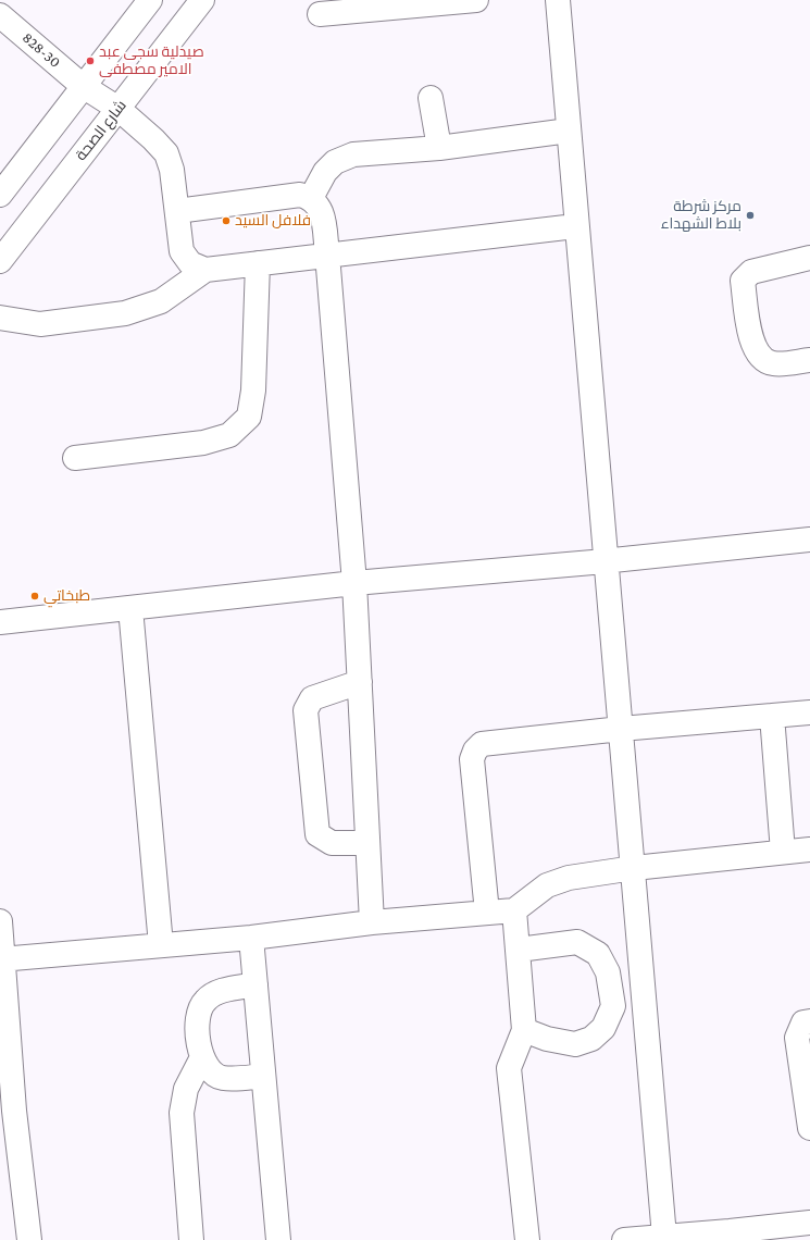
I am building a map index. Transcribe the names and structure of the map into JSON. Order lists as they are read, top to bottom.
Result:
{
  "streets": {
    "street": ["828-30", "شارع الصحة"]
  },
  "crossings": [
    ["828-30", "شارع الصحة"]
  ],
  "places": [
    "صيدلية سجى عبد الامير مصطفى",
    "مركز شرطة بلاط الشهداء",
    "فلافل السيد",
    "طبخاتي"
  ]
}
